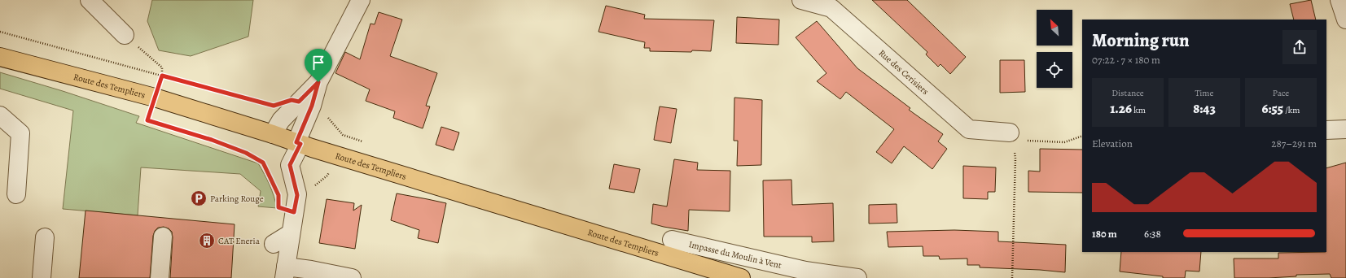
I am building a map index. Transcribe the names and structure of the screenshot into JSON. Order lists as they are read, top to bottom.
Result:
{
  "streets": {
    "main road": ["Route des Templiers"],
    "street": ["Rue des Cerisiers", "Impasse du Moulin à Vent"]
  },
  "places": {
    "parking": ["Parking Rouge"],
    "building": ["CAT Eneria"]
  },
  "north": "top left",
  "page": {
    "heading": ["Morning run", "07:22 · 7 × 180 m"],
    "stats": [
      ["Distance", "1.26 km"],
      ["Time", "8:43"],
      ["Pace", "6:55 /km"]
    ],
    "chart": ["Elevation", "287–291 m"],
    "list": [
      {
        "name": "180 m",
        "note": "6:38"
      }
    ]
  }
}
